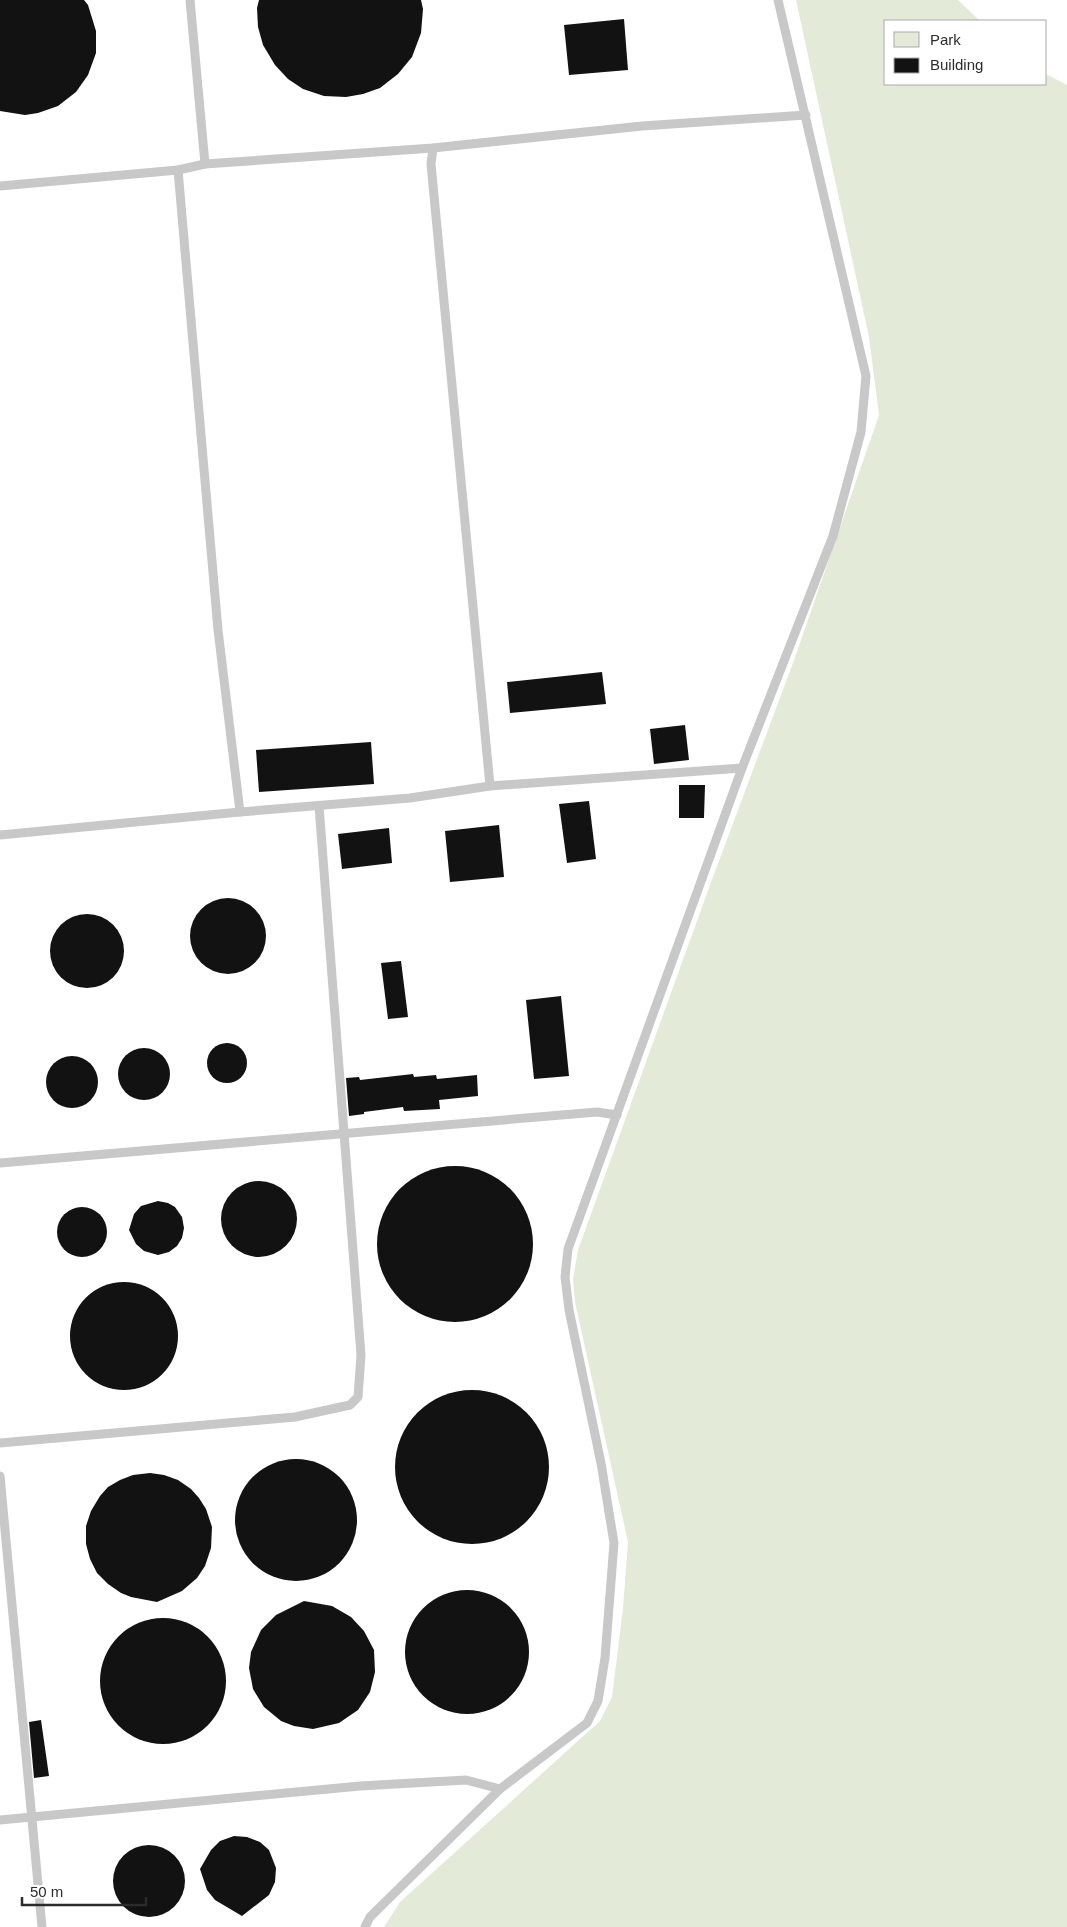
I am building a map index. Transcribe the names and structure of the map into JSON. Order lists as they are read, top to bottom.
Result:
{
  "legend": ["Park", "Building"],
  "scale_bar": "50 m"
}
